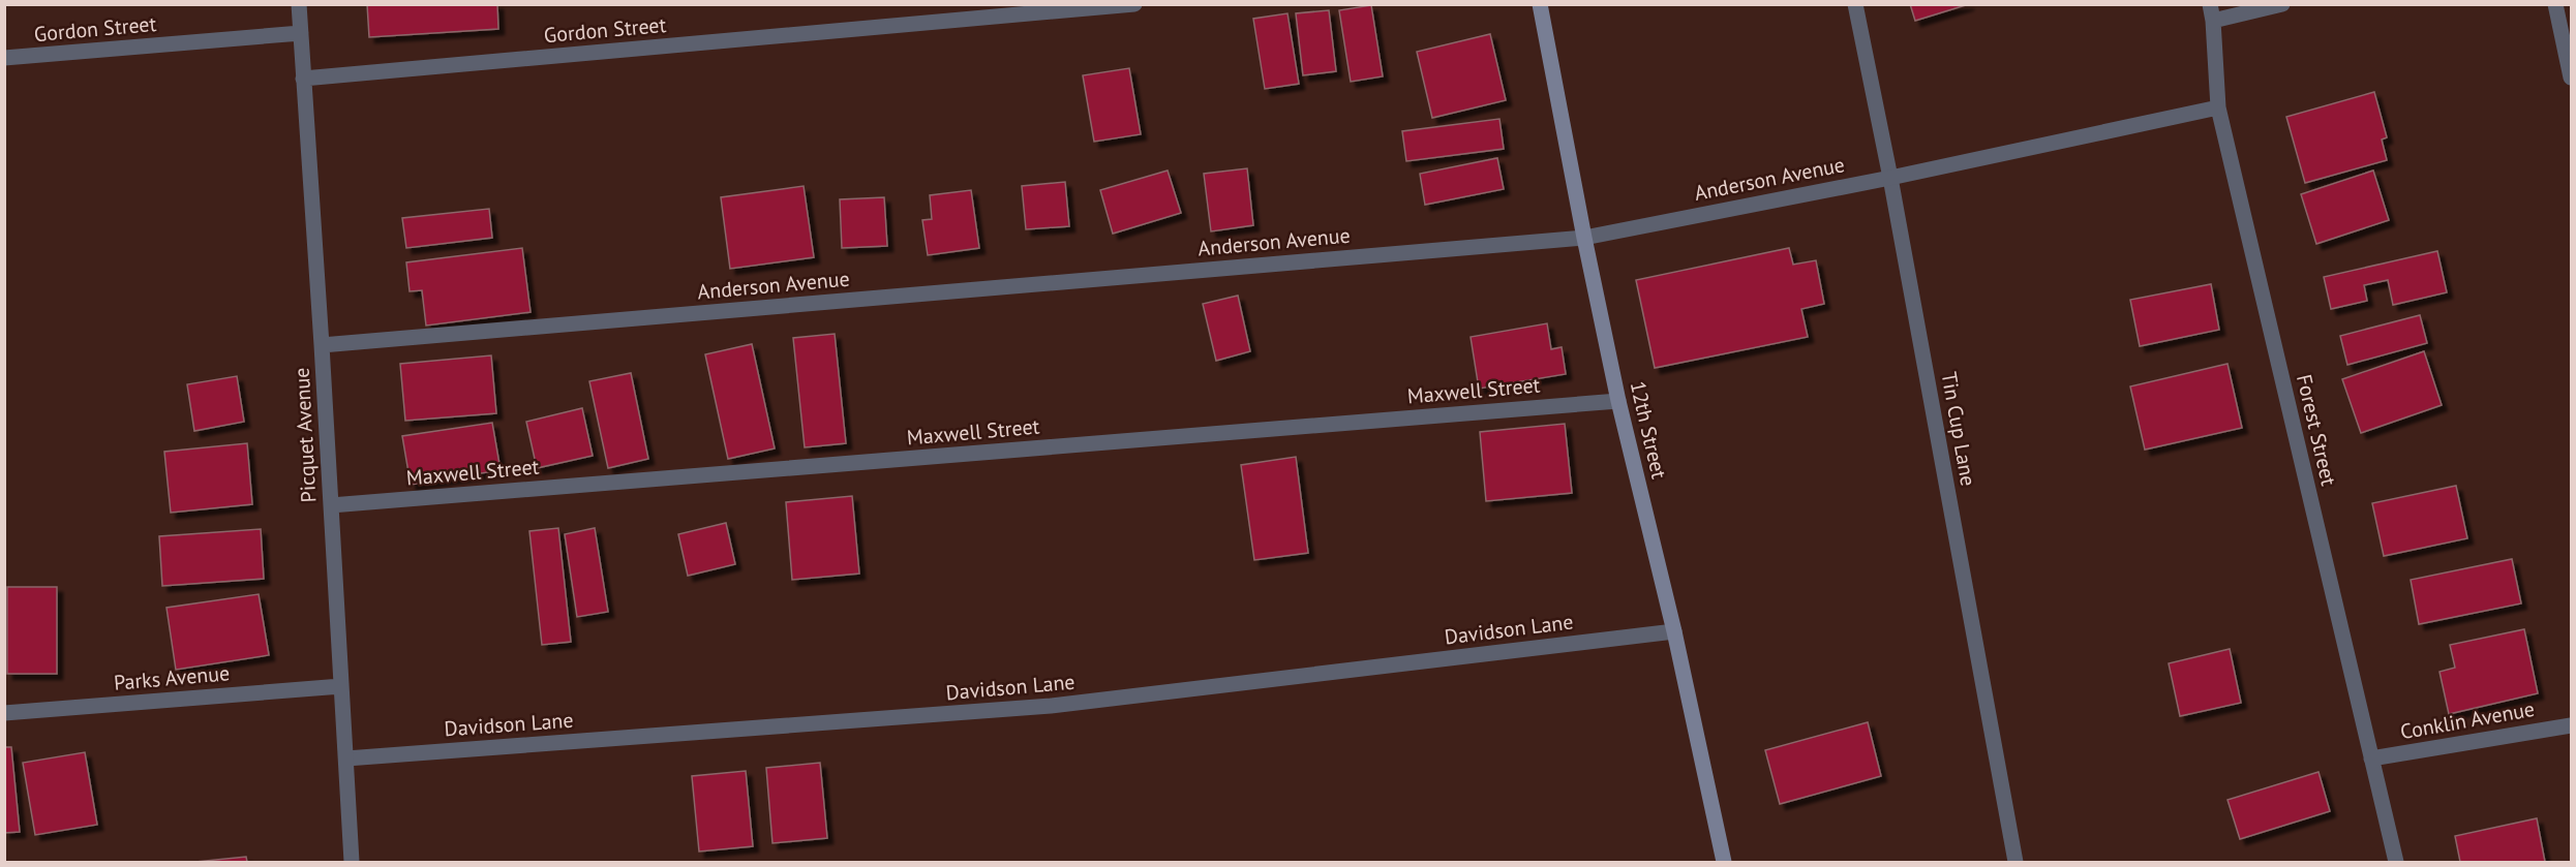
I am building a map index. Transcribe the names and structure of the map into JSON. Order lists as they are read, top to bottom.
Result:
{
  "streets": {
    "street": [
      "Gordon Street",
      "Anderson Avenue",
      "Maxwell Street",
      "Tin Cup Lane",
      "12th Street",
      "Forest Street",
      "Picquet Avenue",
      "Davidson Lane",
      "Parks Avenue",
      "Conklin Avenue"
    ]
  },
  "crossings": [
    ["Gordon Street", "Picquet Avenue"],
    ["Anderson Avenue", "Tin Cup Lane"],
    ["Anderson Avenue", "12th Street"],
    ["Anderson Avenue", "Forest Street"],
    ["Anderson Avenue", "Picquet Avenue"],
    ["Maxwell Street", "12th Street"],
    ["Maxwell Street", "Picquet Avenue"],
    ["12th Street", "Davidson Lane"],
    ["Forest Street", "Conklin Avenue"],
    ["Picquet Avenue", "Davidson Lane"],
    ["Picquet Avenue", "Parks Avenue"]
  ]
}
